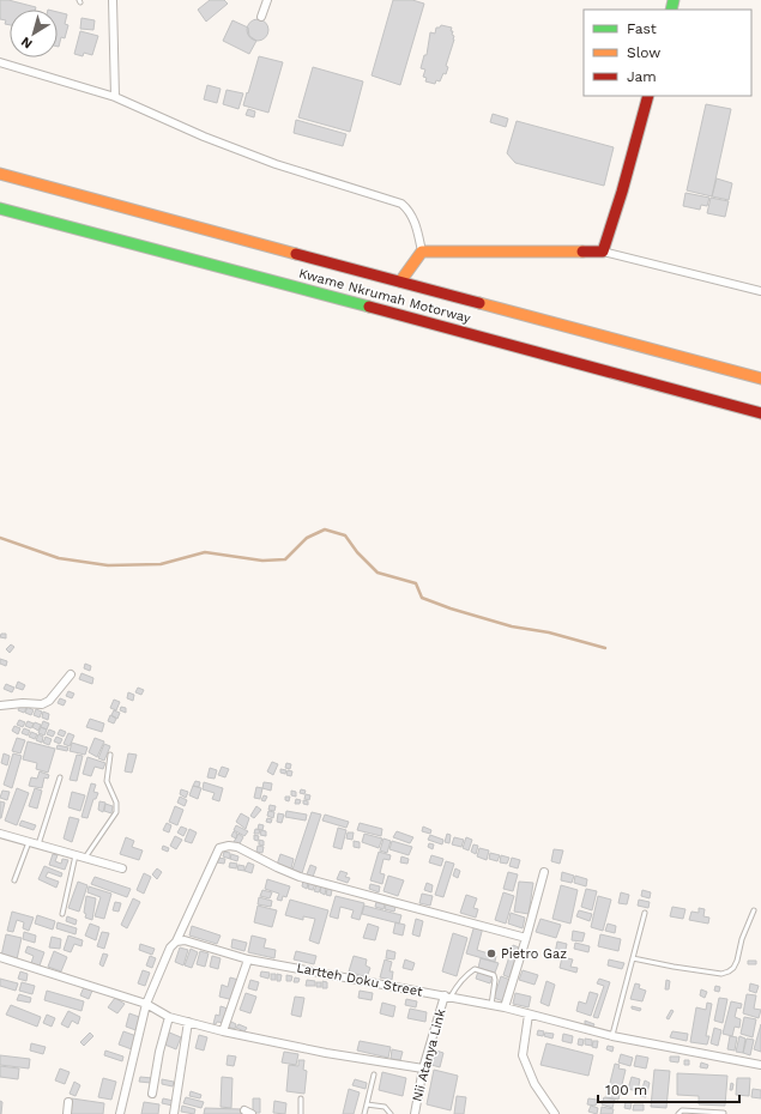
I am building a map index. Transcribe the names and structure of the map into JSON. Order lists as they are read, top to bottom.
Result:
{
  "streets": {
    "main road": ["Kwame Nkrumah Motorway"],
    "street": ["Lartteh Doku Street", "Nii Atanya Link"]
  },
  "crossings": [
    ["Lartteh Doku Street", "Nii Atanya Link"]
  ],
  "places": ["Pietro Gaz"],
  "legend": ["Fast", "Slow", "Jam"],
  "scale_bar": "100 m",
  "north": "bottom left"
}
